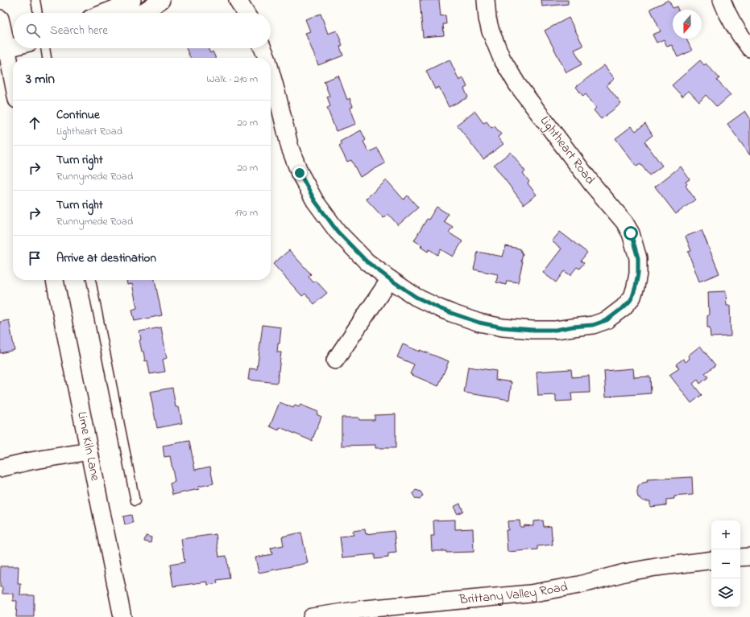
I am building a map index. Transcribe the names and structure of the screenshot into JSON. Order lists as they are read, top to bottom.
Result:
{
  "streets": {
    "street": ["Lightheart Road", "Lime Kiln Lane", "Brittany Valley Road"]
  },
  "north": "bottom",
  "page": {
    "search": "Search here",
    "heading": ["3 min", "Walk · 210 m"],
    "list": [
      ["Continue", "Lightheart Road", "20 m"],
      ["Turn right", "Runnymede Road", "20 m"],
      ["Turn right", "Runnymede Road", "170 m"],
      "Arrive at destination"
    ],
    "map_buttons": ["+", "−"]
  }
}
